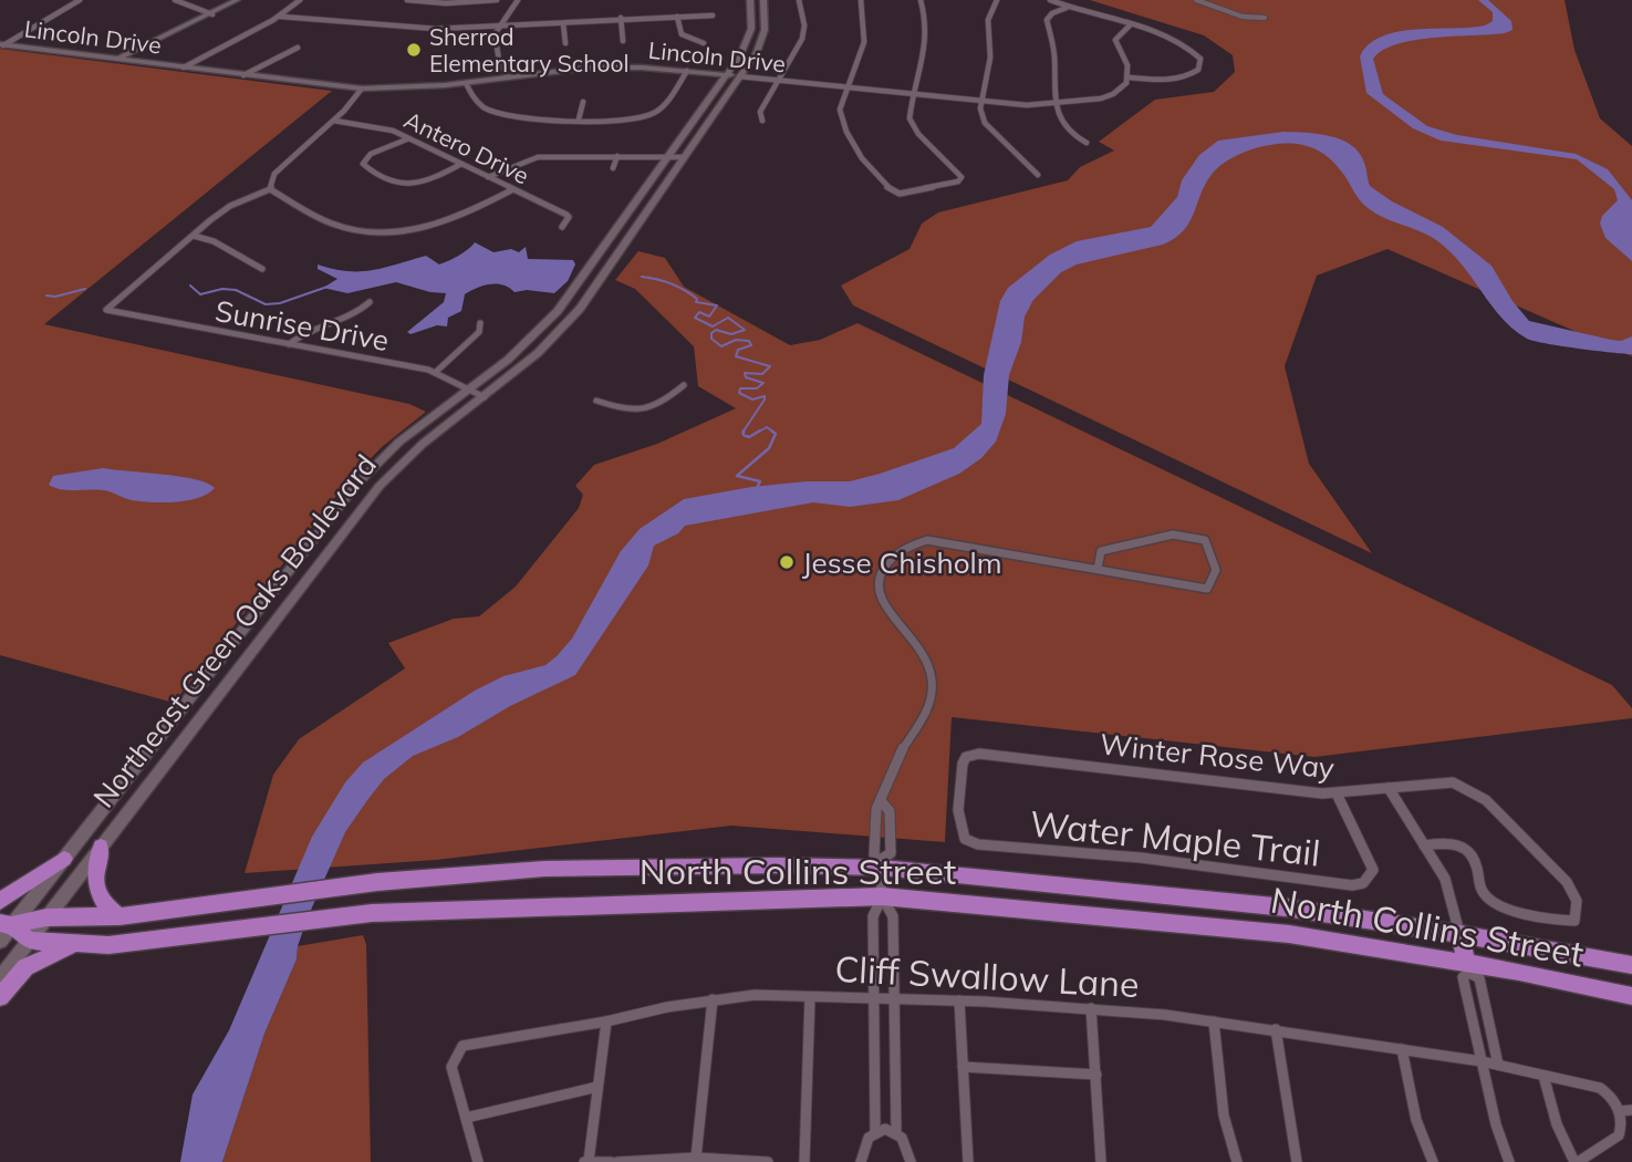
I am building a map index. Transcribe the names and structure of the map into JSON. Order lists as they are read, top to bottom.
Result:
{
  "streets": {
    "main road": ["Lincoln Drive", "Northeast Green Oaks Boulevard", "North Collins Street"],
    "street": [
      "Antero Drive",
      "Sunrise Drive",
      "Winter Rose Way",
      "Water Maple Trail",
      "Cliff Swallow Lane"
    ]
  },
  "crossings": [
    ["Lincoln Drive", "Northeast Green Oaks Boulevard"],
    ["Sunrise Drive", "Northeast Green Oaks Boulevard"],
    ["Northeast Green Oaks Boulevard", "North Collins Street"],
    ["Winter Rose Way", "Water Maple Trail"]
  ],
  "places": ["Sherrod Elementary School", "Jesse Chisholm"]
}
